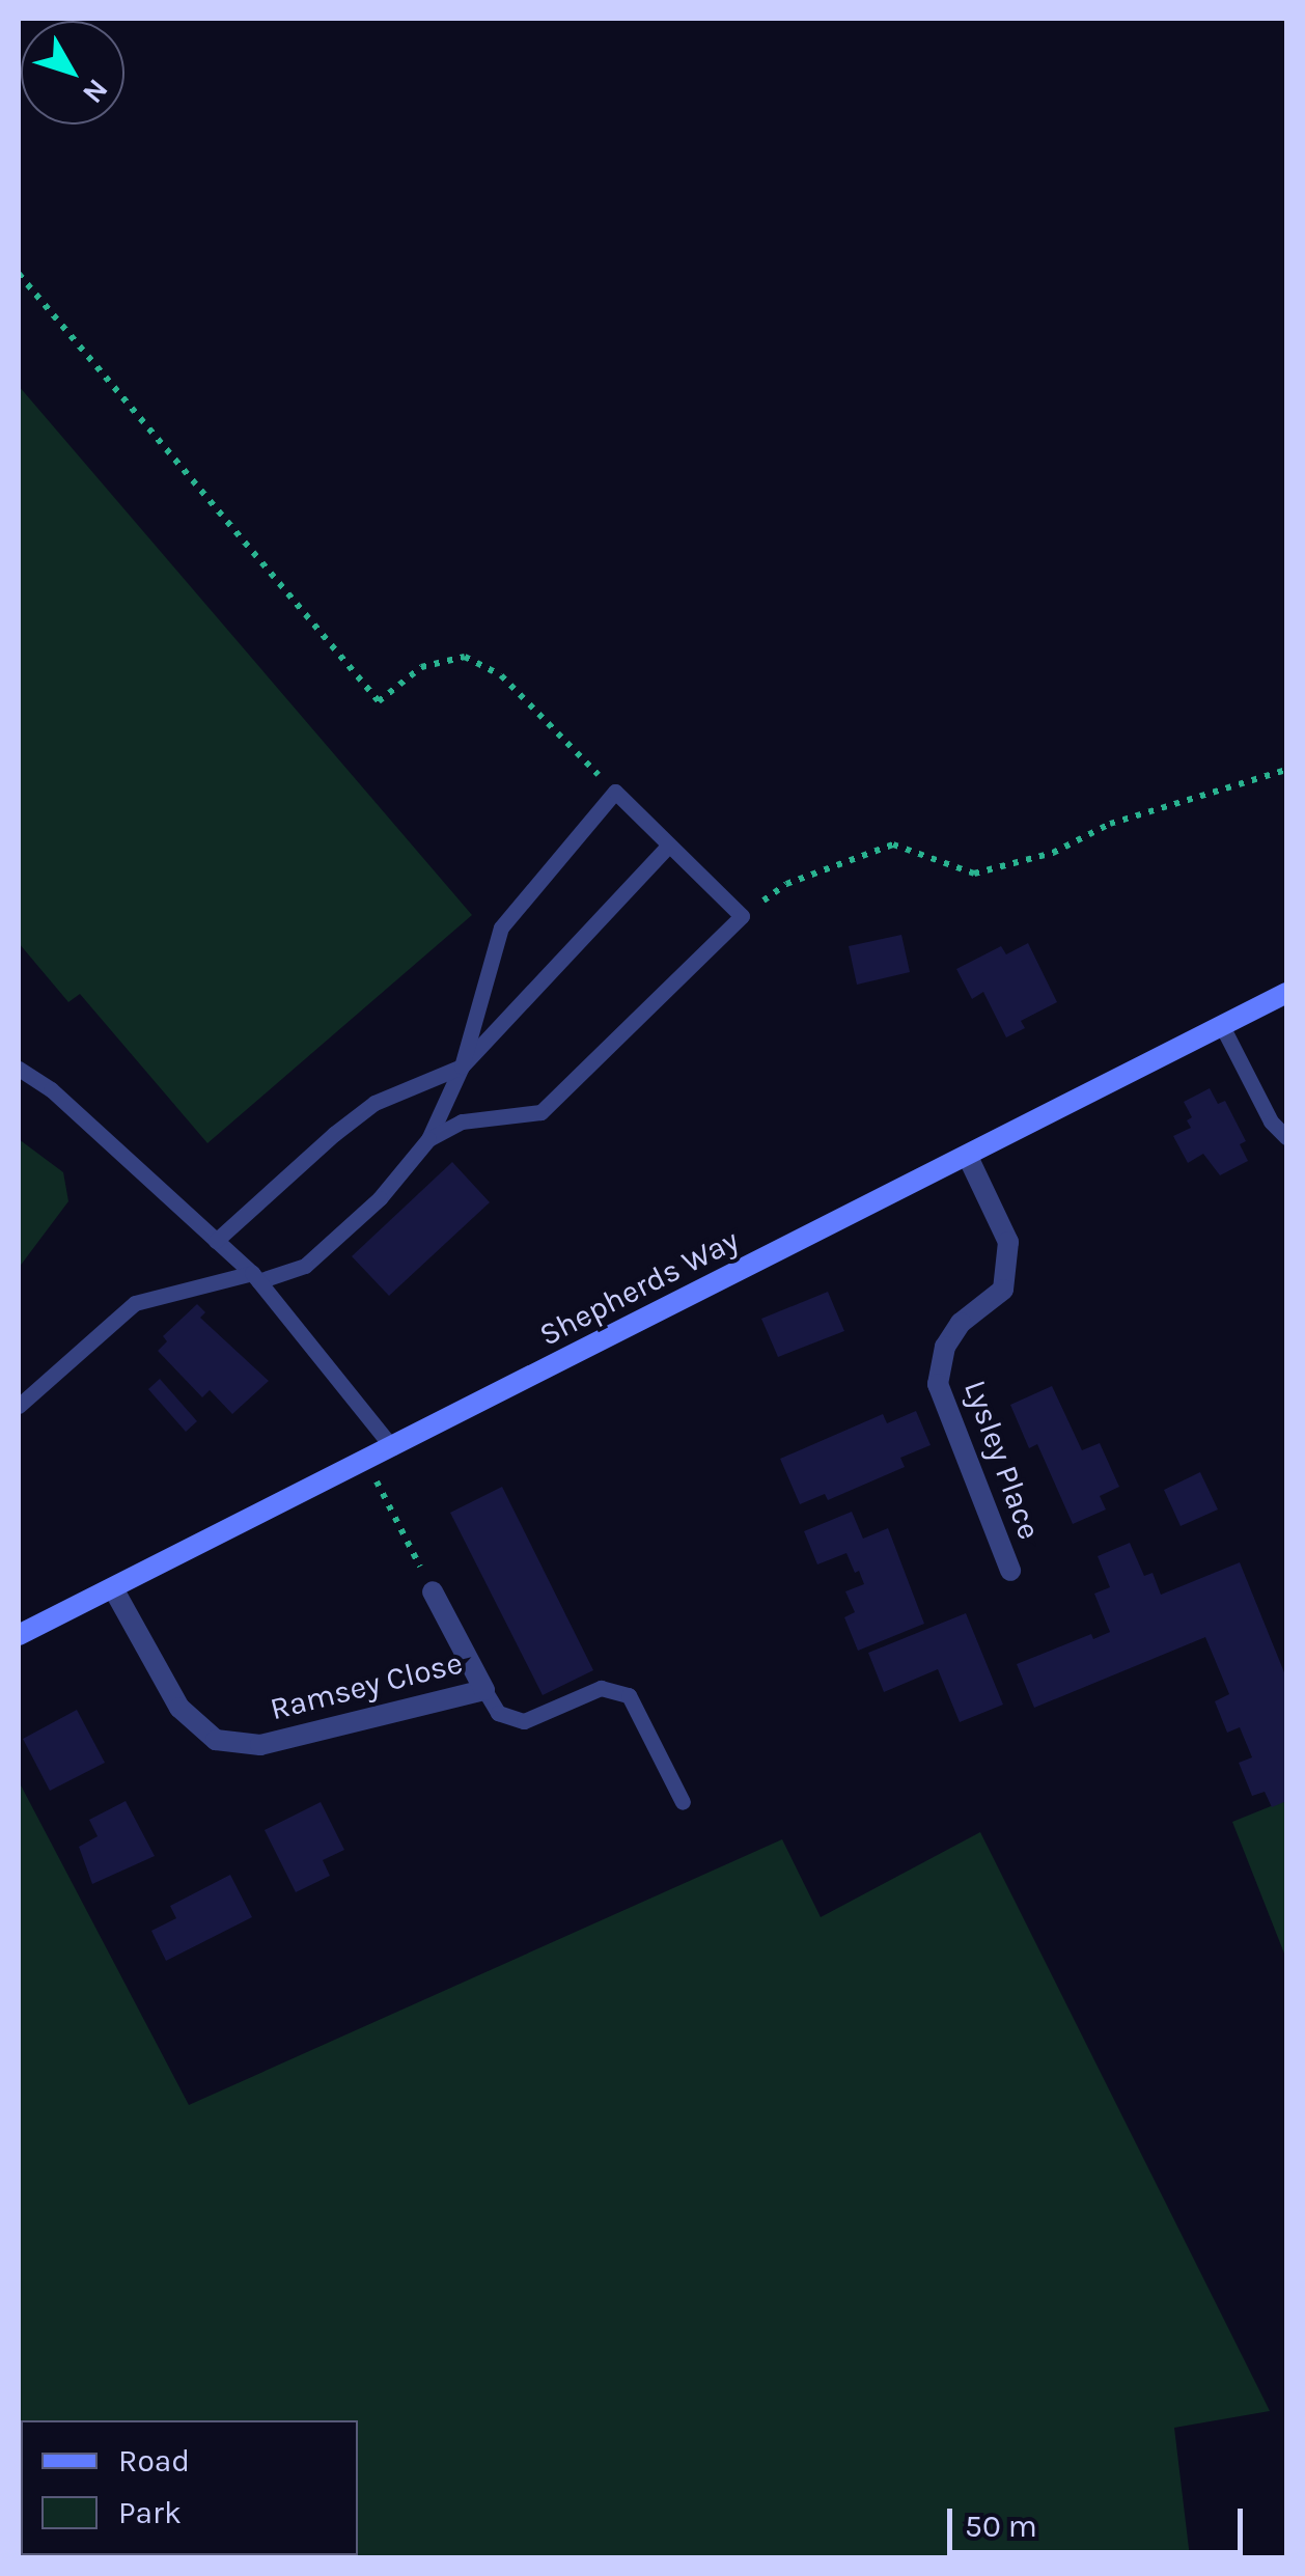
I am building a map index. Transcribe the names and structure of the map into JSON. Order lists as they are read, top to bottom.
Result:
{
  "streets": {
    "street": ["Shepherds Way", "Lysley Place", "Ramsey Close"]
  },
  "crossings": [
    ["Shepherds Way", "Lysley Place"],
    ["Shepherds Way", "Ramsey Close"]
  ],
  "legend": ["Road", "Park"],
  "scale_bar": "50 m",
  "north": "bottom right"
}
